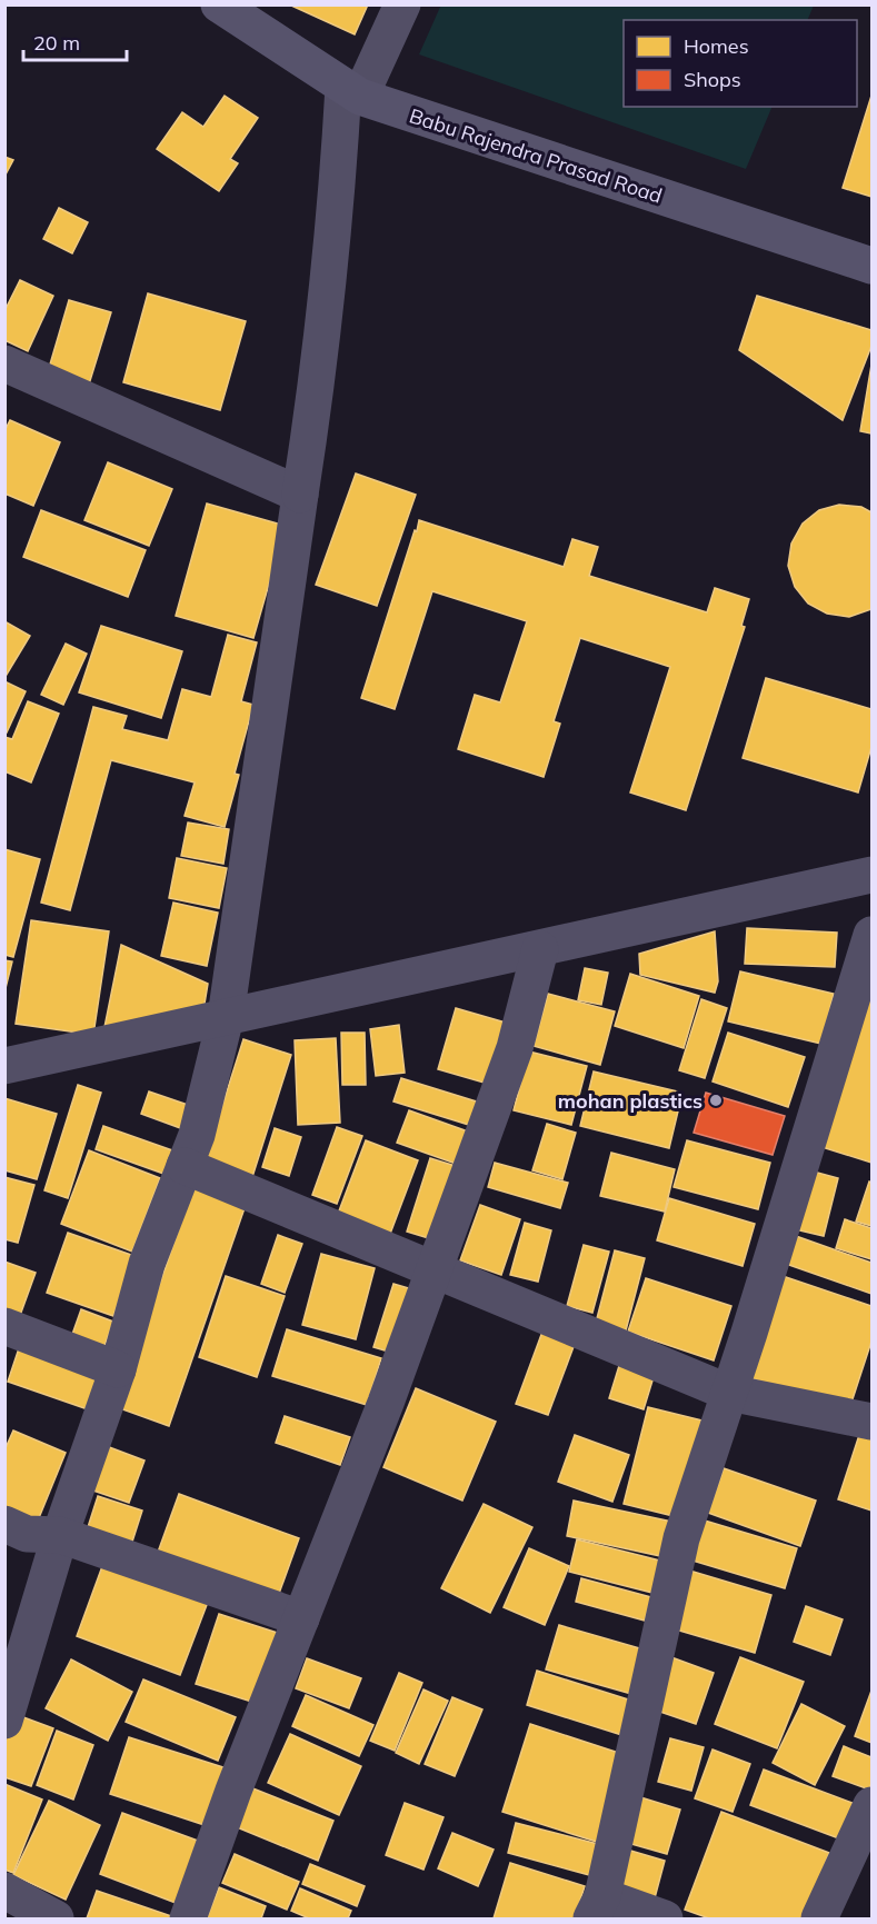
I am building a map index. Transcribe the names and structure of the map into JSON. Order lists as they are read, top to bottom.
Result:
{
  "streets": {
    "street": ["Babu Rajendra Prasad Road"]
  },
  "places": ["mohan plastics"],
  "legend": ["Homes", "Shops"],
  "scale_bar": "20 m"
}
